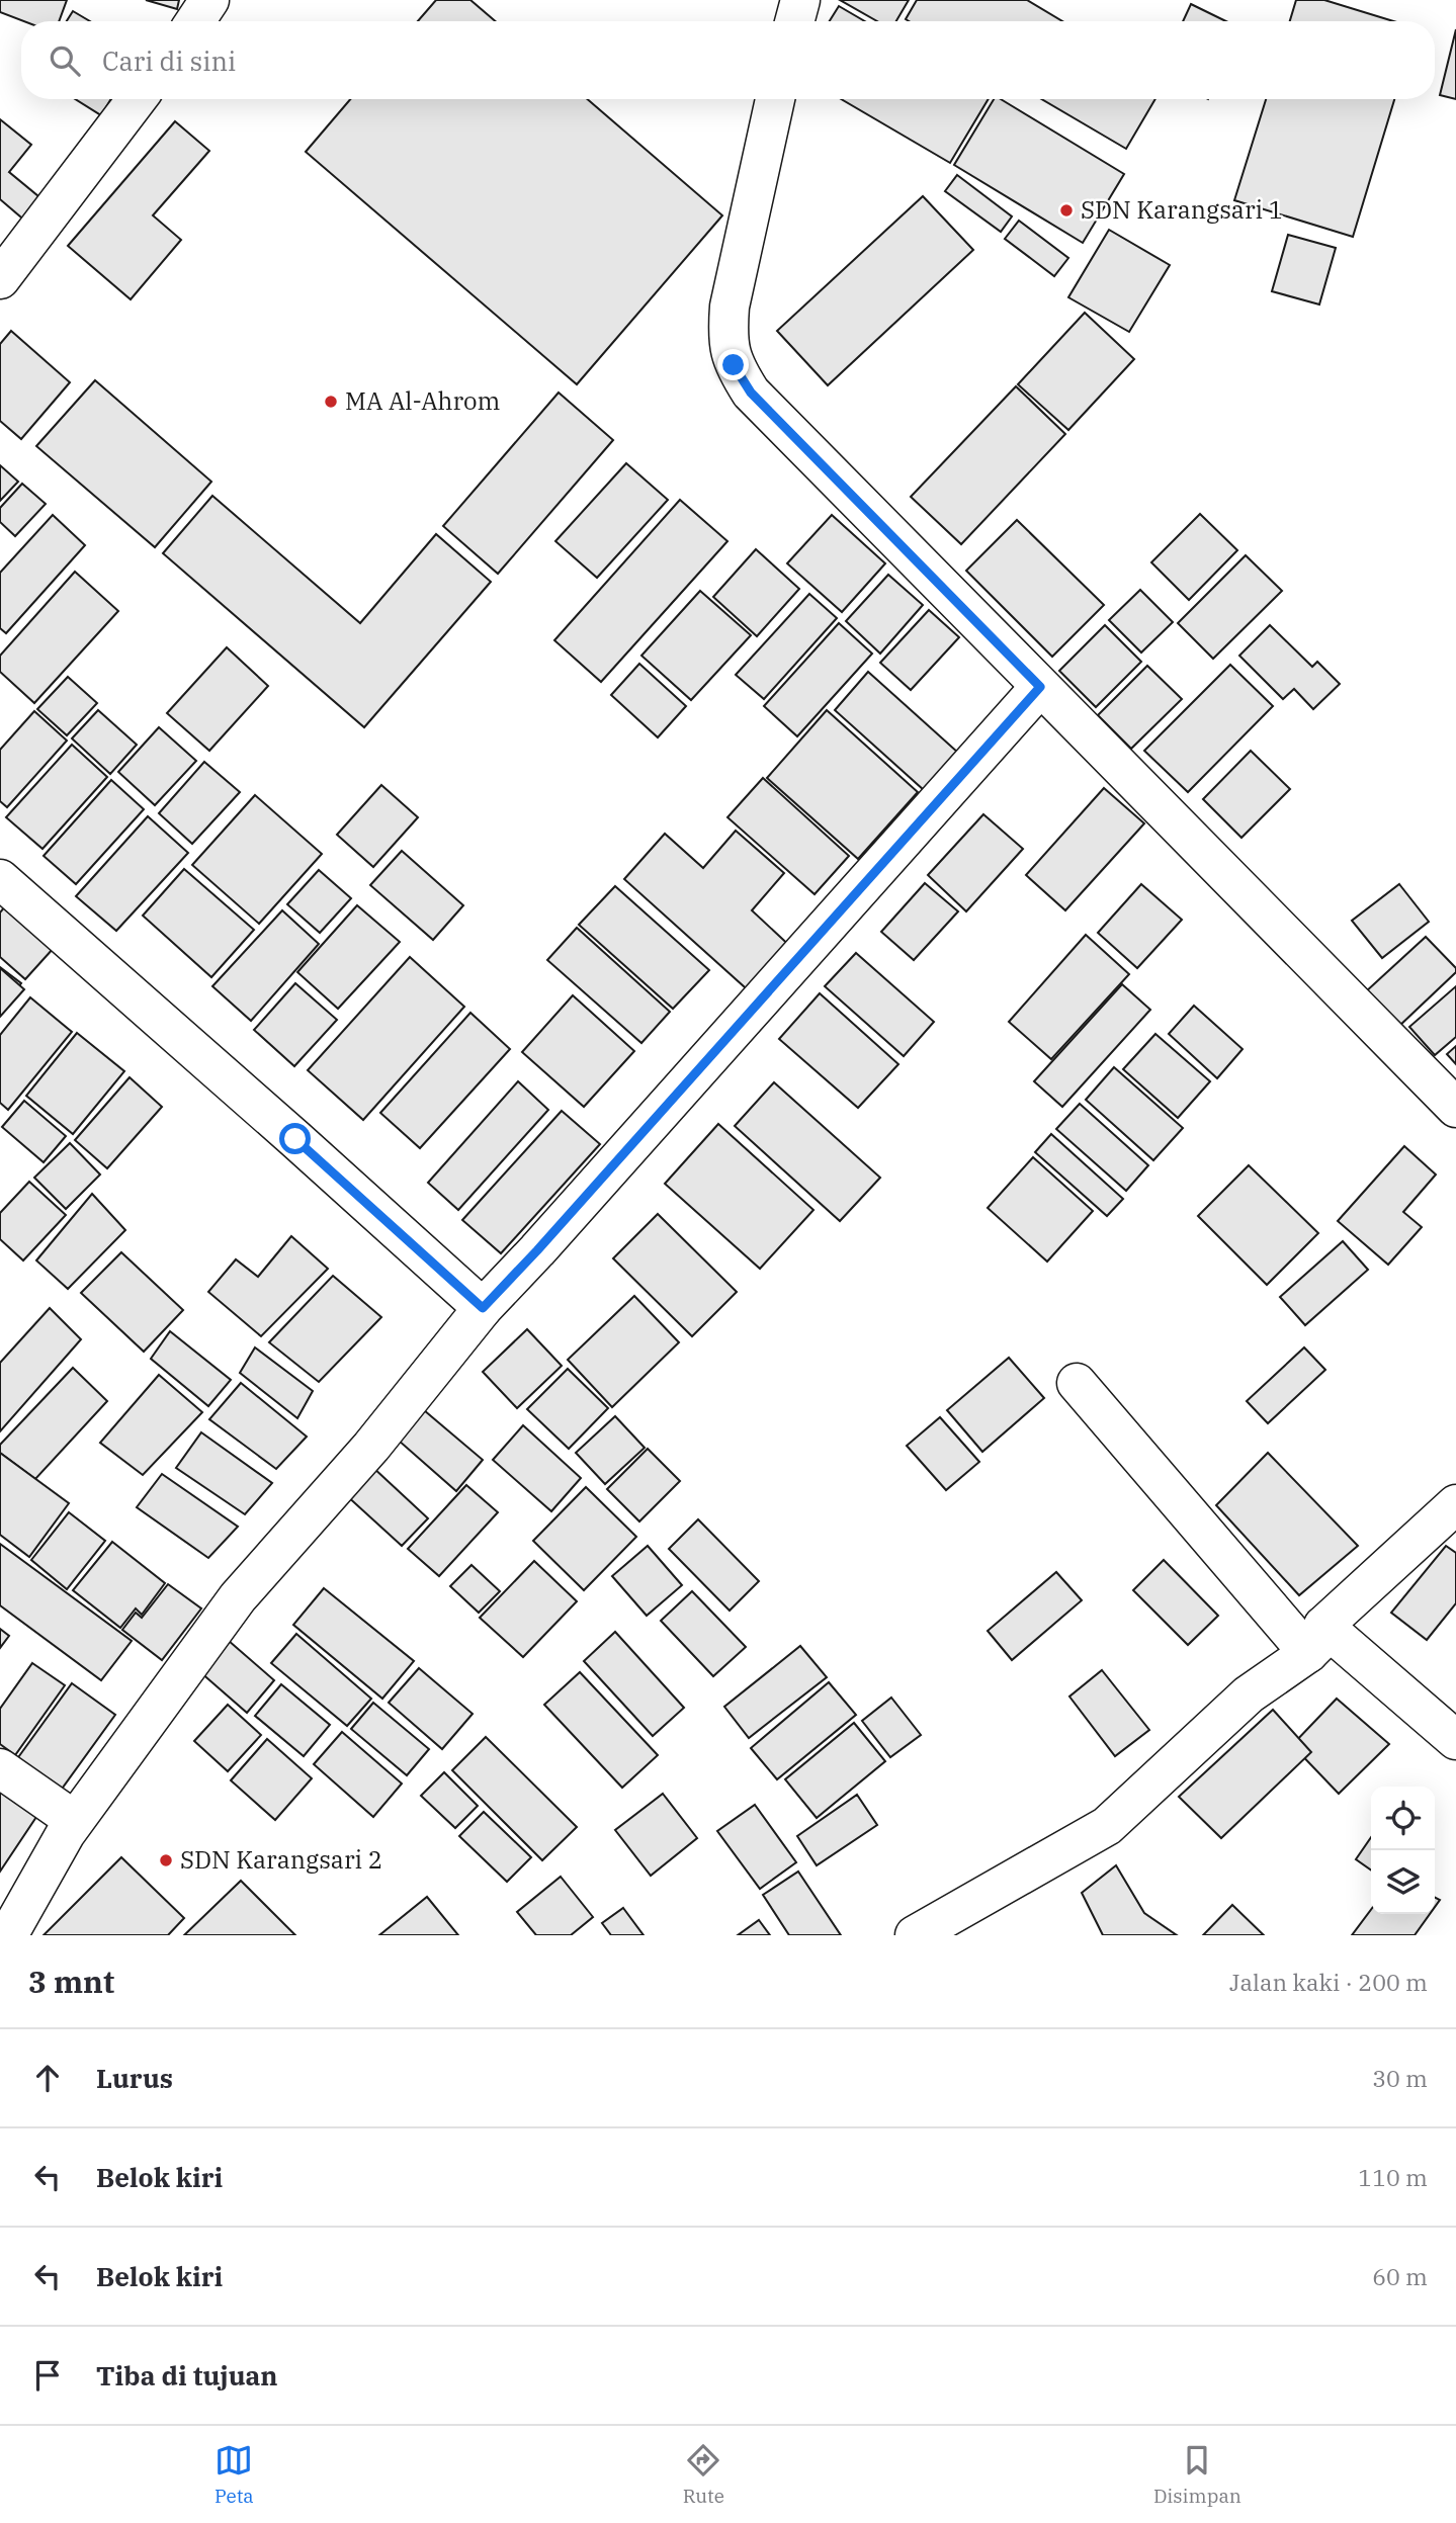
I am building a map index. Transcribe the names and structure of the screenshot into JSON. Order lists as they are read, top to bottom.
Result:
{
  "places": ["SDN Karangsari 1", "MA Al-Ahrom", "SDN Karangsari 2"],
  "page": {
    "search": "Cari di sini",
    "heading": ["3 mnt", "Jalan kaki · 200 m"],
    "list": [
      ["Lurus", "30 m"],
      ["Belok kiri", "110 m"],
      ["Belok kiri", "60 m"],
      "Tiba di tujuan"
    ],
    "nav": ["Peta", "Rute", "Disimpan"]
  }
}
